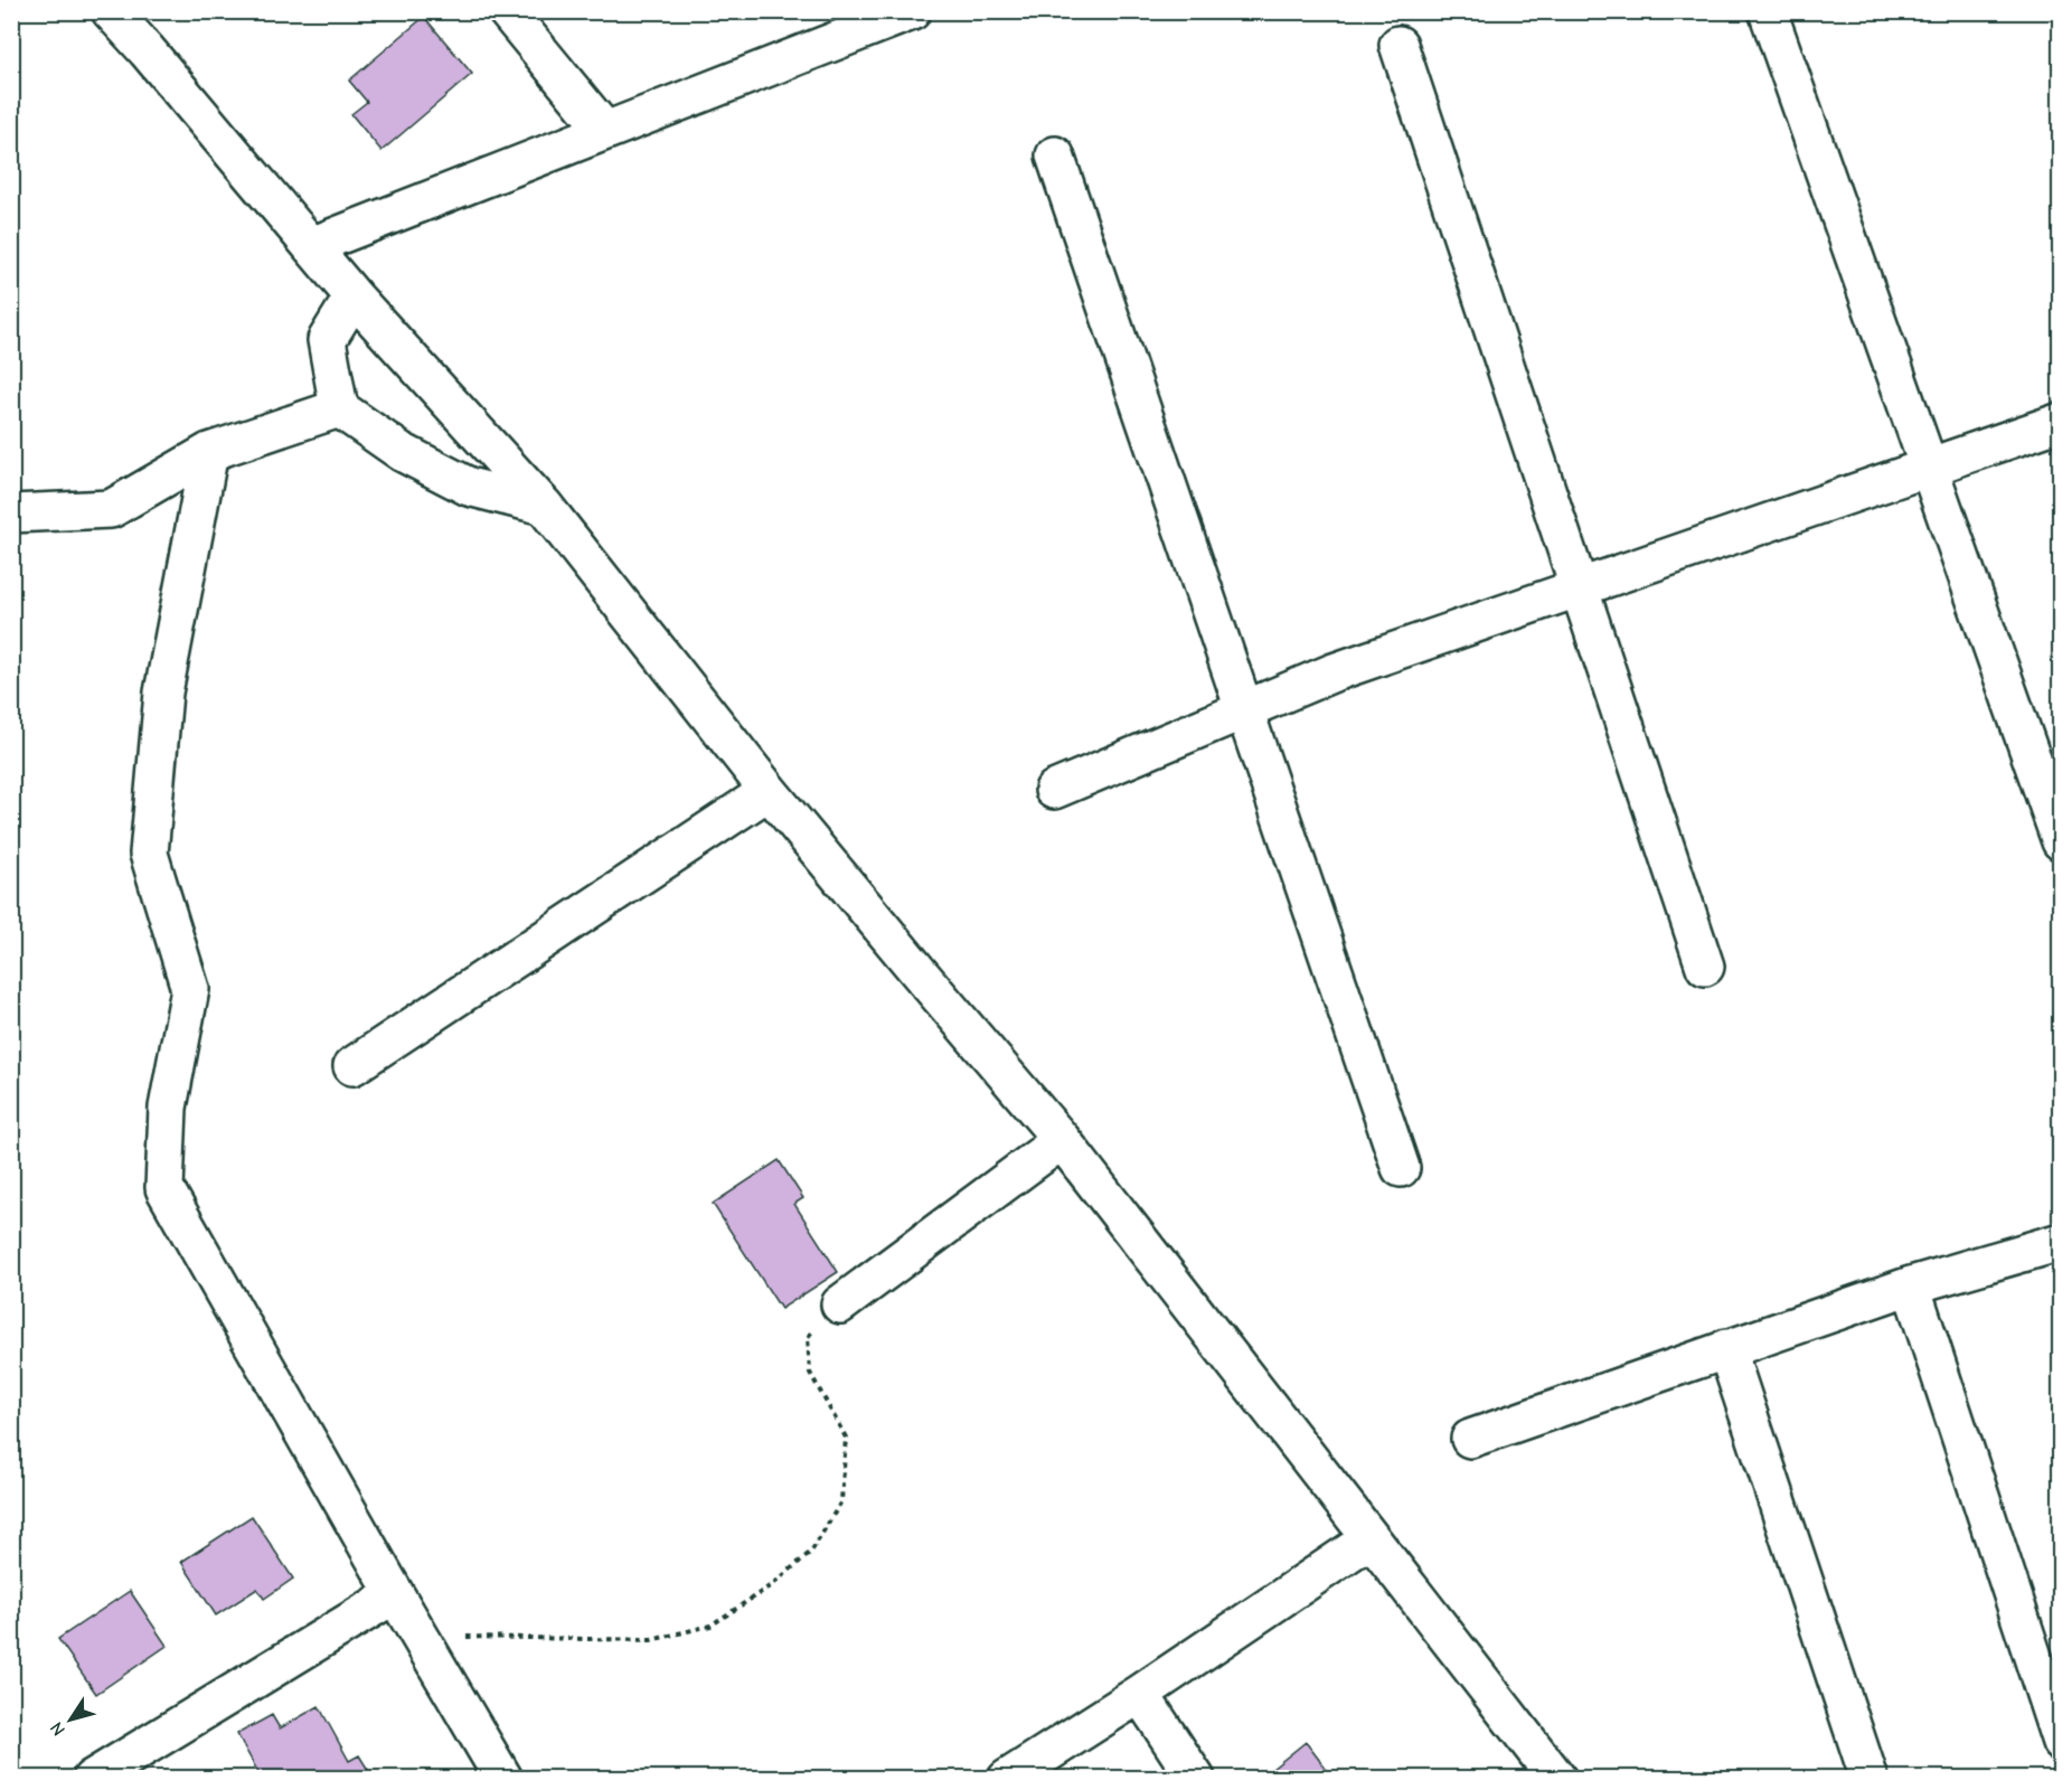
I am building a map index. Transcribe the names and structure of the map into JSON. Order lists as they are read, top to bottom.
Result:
{
  "north": "bottom left"
}
